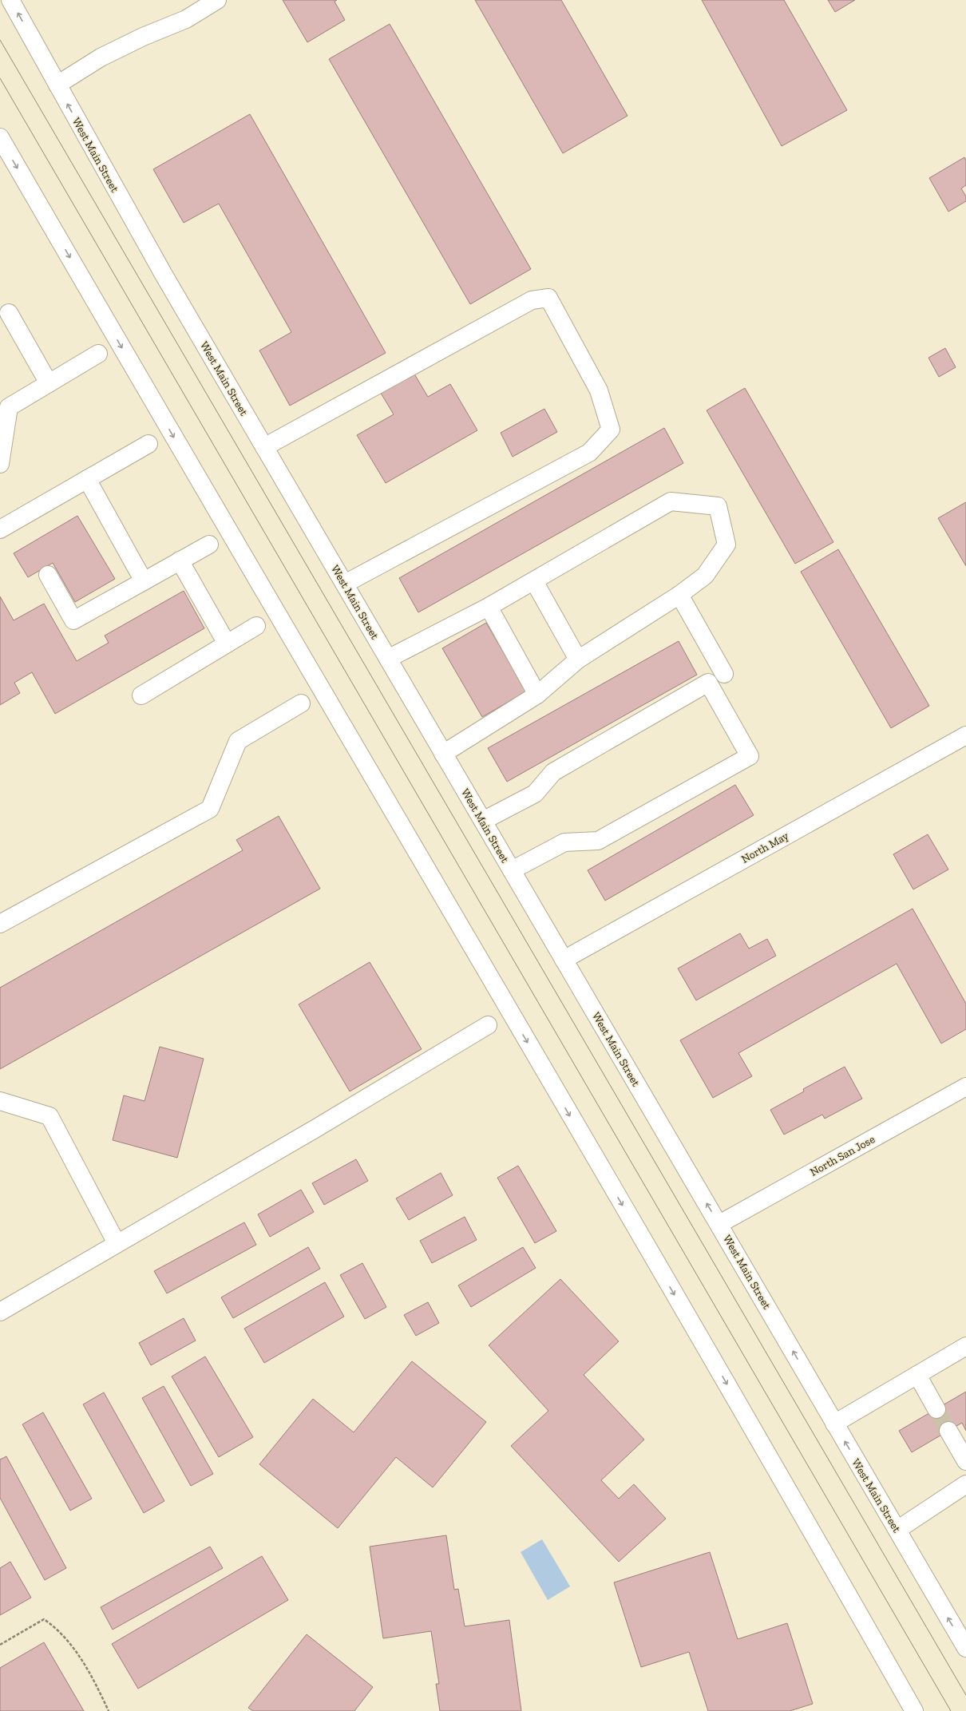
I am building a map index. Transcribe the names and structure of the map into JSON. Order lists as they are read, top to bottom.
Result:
{
  "streets": {
    "main road": ["West Main Street", "North May", "North San Jose"]
  },
  "crossings": [
    ["West Main Street", "North May"],
    ["West Main Street", "North San Jose"]
  ]
}
